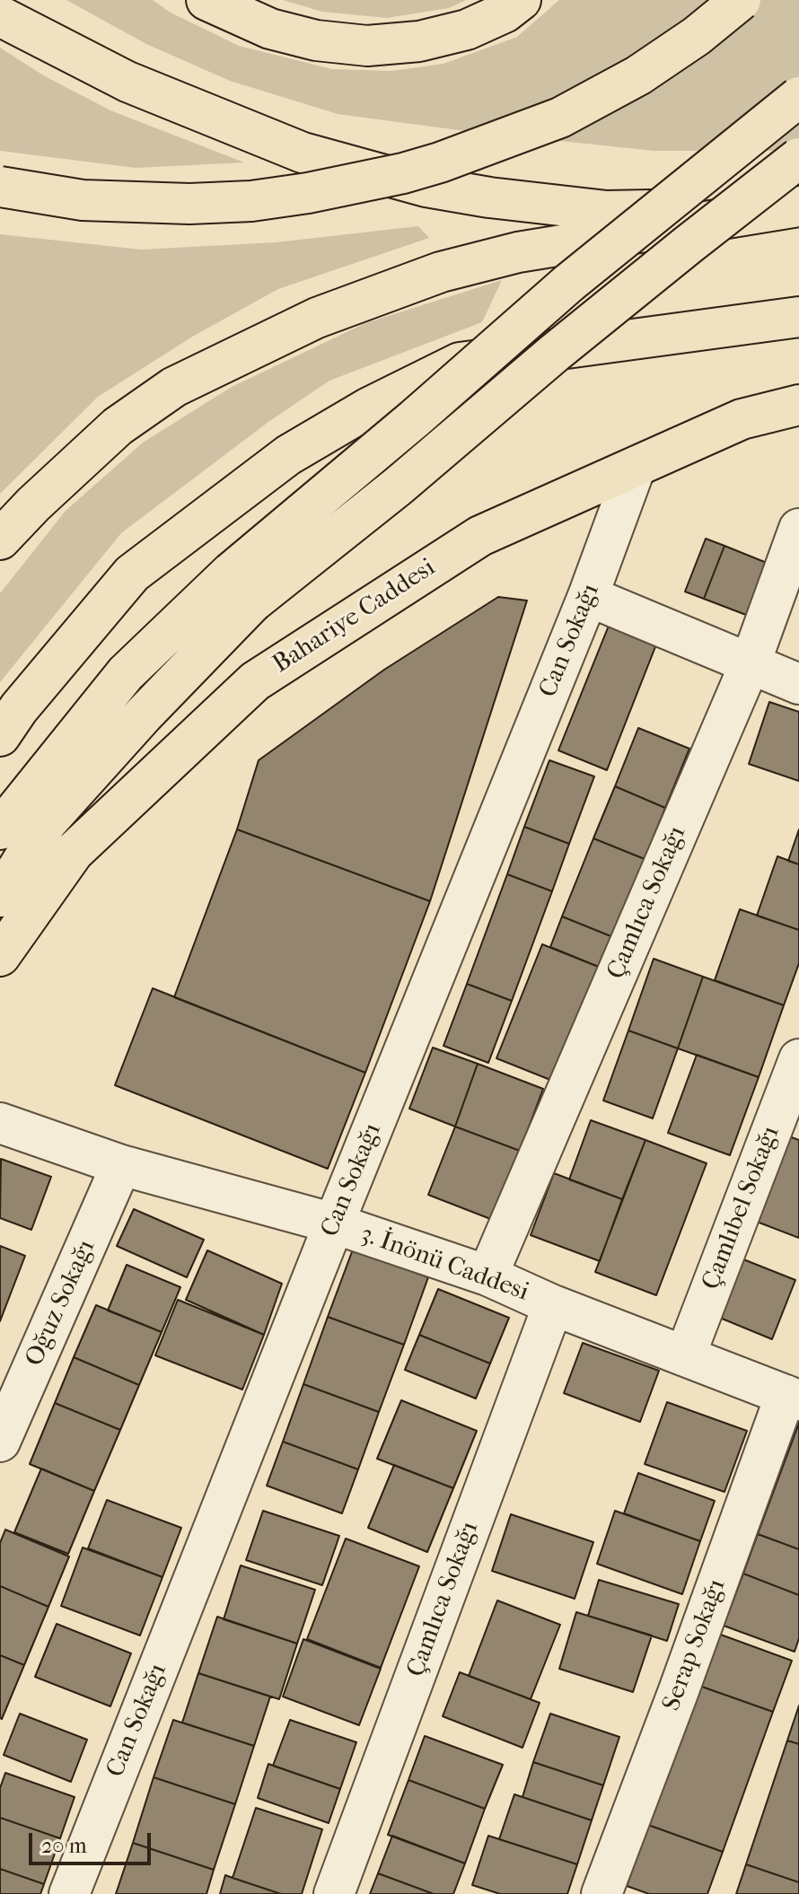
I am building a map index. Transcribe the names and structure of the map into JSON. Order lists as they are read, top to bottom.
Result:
{
  "streets": {
    "main road": ["Bahariye Caddesi"],
    "street": [
      "Can Sokağı",
      "Çamlıca Sokağı",
      "Çamlıbel Sokağı",
      "3. İnönü Caddesi",
      "Oğuz Sokağı",
      "Serap Sokağı"
    ]
  },
  "crossings": [
    ["Bahariye Caddesi", "Can Sokağı"],
    ["Can Sokağı", "3. İnönü Caddesi"],
    ["Çamlıca Sokağı", "3. İnönü Caddesi"],
    ["Çamlıbel Sokağı", "3. İnönü Caddesi"],
    ["3. İnönü Caddesi", "Oğuz Sokağı"],
    ["3. İnönü Caddesi", "Serap Sokağı"]
  ],
  "scale_bar": "20 m"
}
